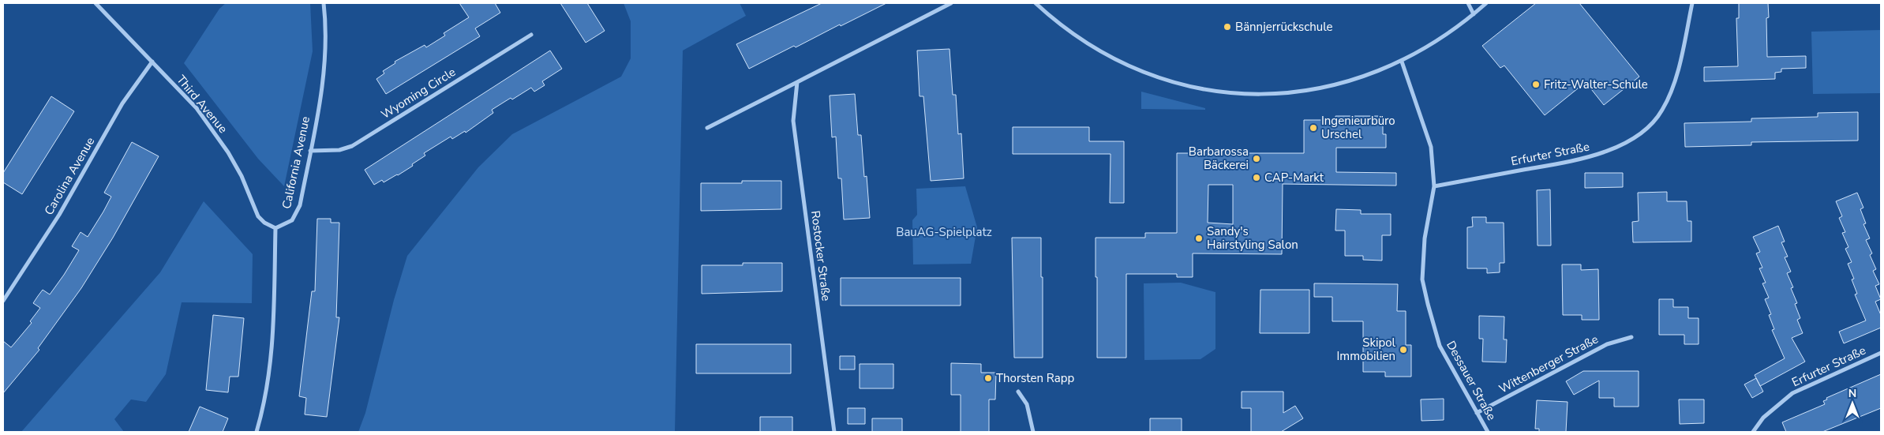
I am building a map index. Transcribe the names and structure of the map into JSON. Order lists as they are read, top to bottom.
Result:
{
  "streets": {
    "street": [
      "Wyoming Circle",
      "Third Avenue",
      "Erfurter Straße",
      "California Avenue",
      "Carolina Avenue",
      "Rostocker Straße",
      "Wittenberger Straße",
      "Dessauer Straße"
    ]
  },
  "crossings": [
    ["Wyoming Circle", "California Avenue"],
    ["Third Avenue", "California Avenue"],
    ["Third Avenue", "Carolina Avenue"],
    ["Erfurter Straße", "Dessauer Straße"],
    ["Wittenberger Straße", "Dessauer Straße"]
  ],
  "parks": ["BauAG-Spielplatz"],
  "places": [
    "Bännjerrückschule",
    "Fritz-Walter-Schule",
    "Ingenieurbüro Urschel",
    "Barbarossa Bäckerei",
    "CAP-Markt",
    "Sandy's Hairstyling Salon",
    "Skipol Immobilien",
    "Thorsten Rapp"
  ],
  "north": "top"
}
